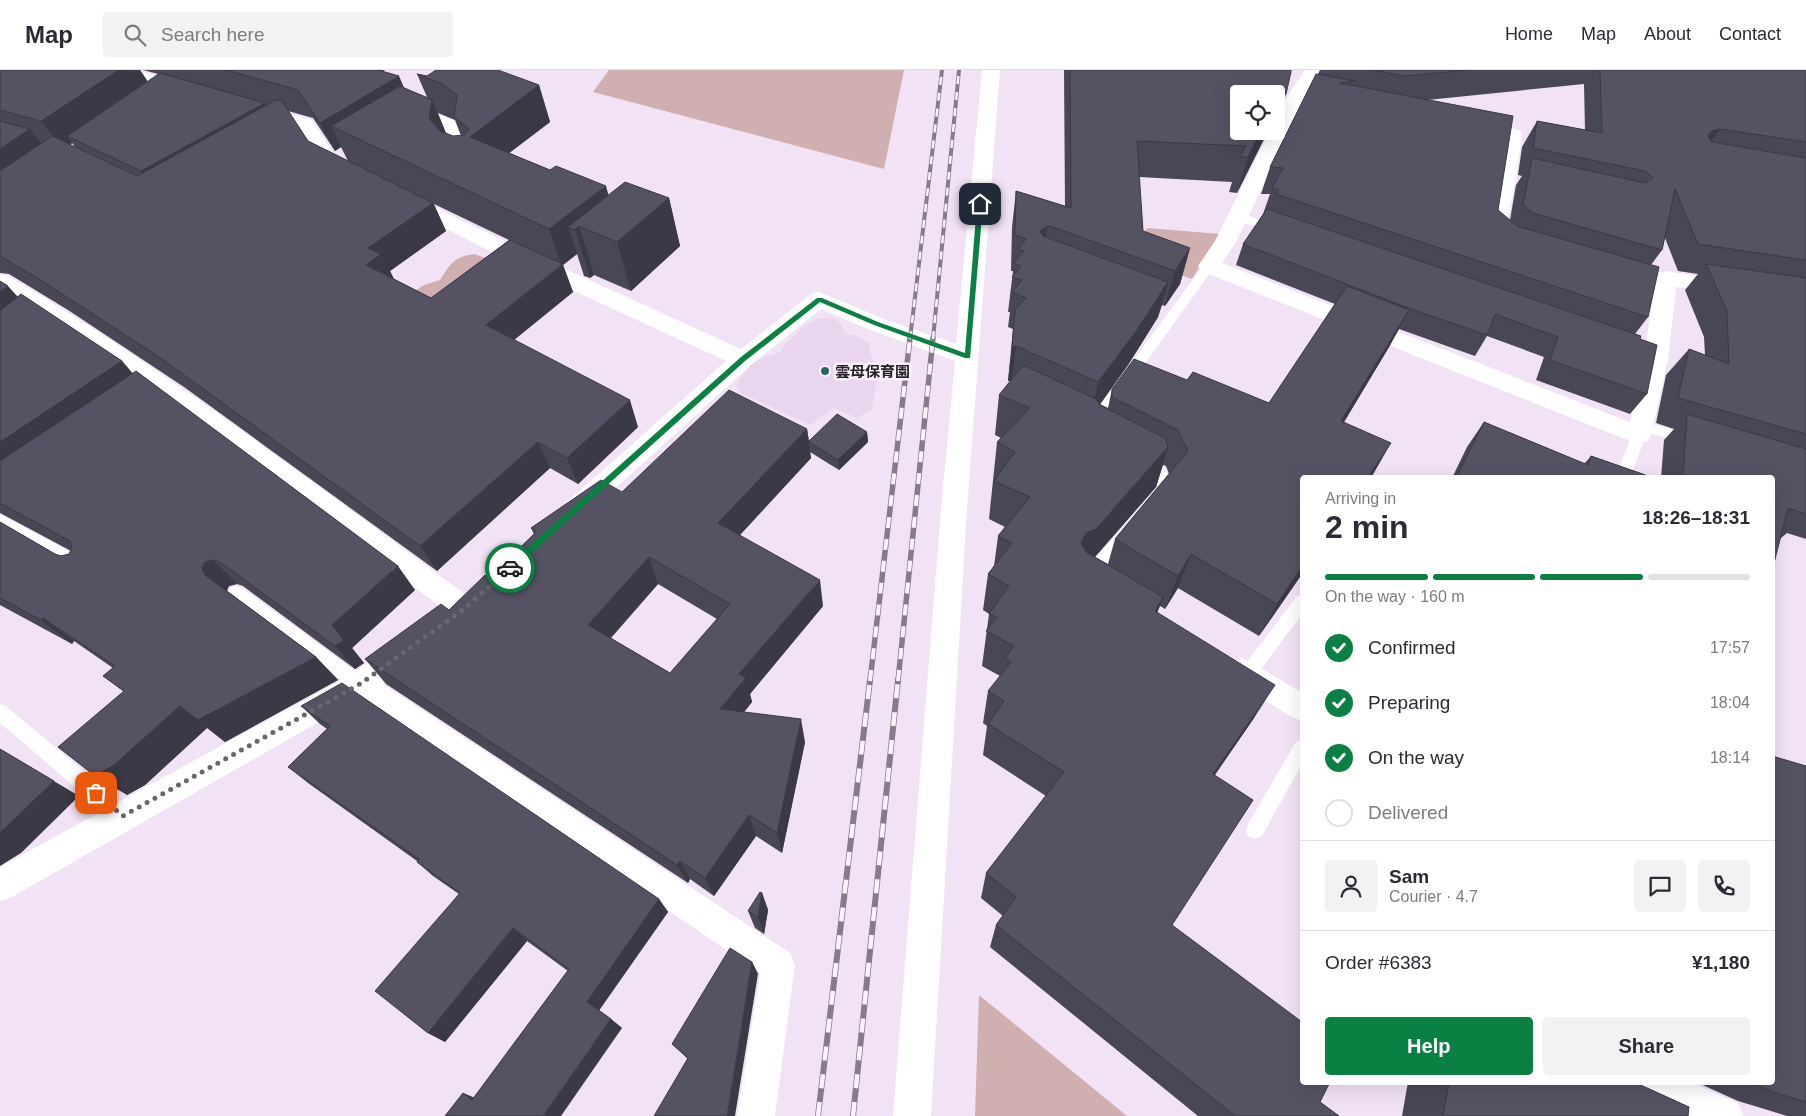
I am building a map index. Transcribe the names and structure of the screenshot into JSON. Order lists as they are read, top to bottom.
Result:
{
  "places": ["雲母保育園"],
  "page": {
    "header": "Map",
    "search": "Search here",
    "nav": [
      "Home",
      "Map",
      "About",
      "Contact"
    ],
    "heading": ["2 min", "Arriving in", "18:26–18:31"],
    "panel": [
      "Sam",
      "Courier · 4.7",
      "Order #6383",
      "¥1,180"
    ],
    "bar": "On the way · 160 m",
    "list": [
      ["Confirmed", "17:57"],
      ["Preparing", "18:04"],
      ["On the way", "18:14"],
      "Delivered"
    ],
    "buttons": ["Help", "Share"]
  }
}
